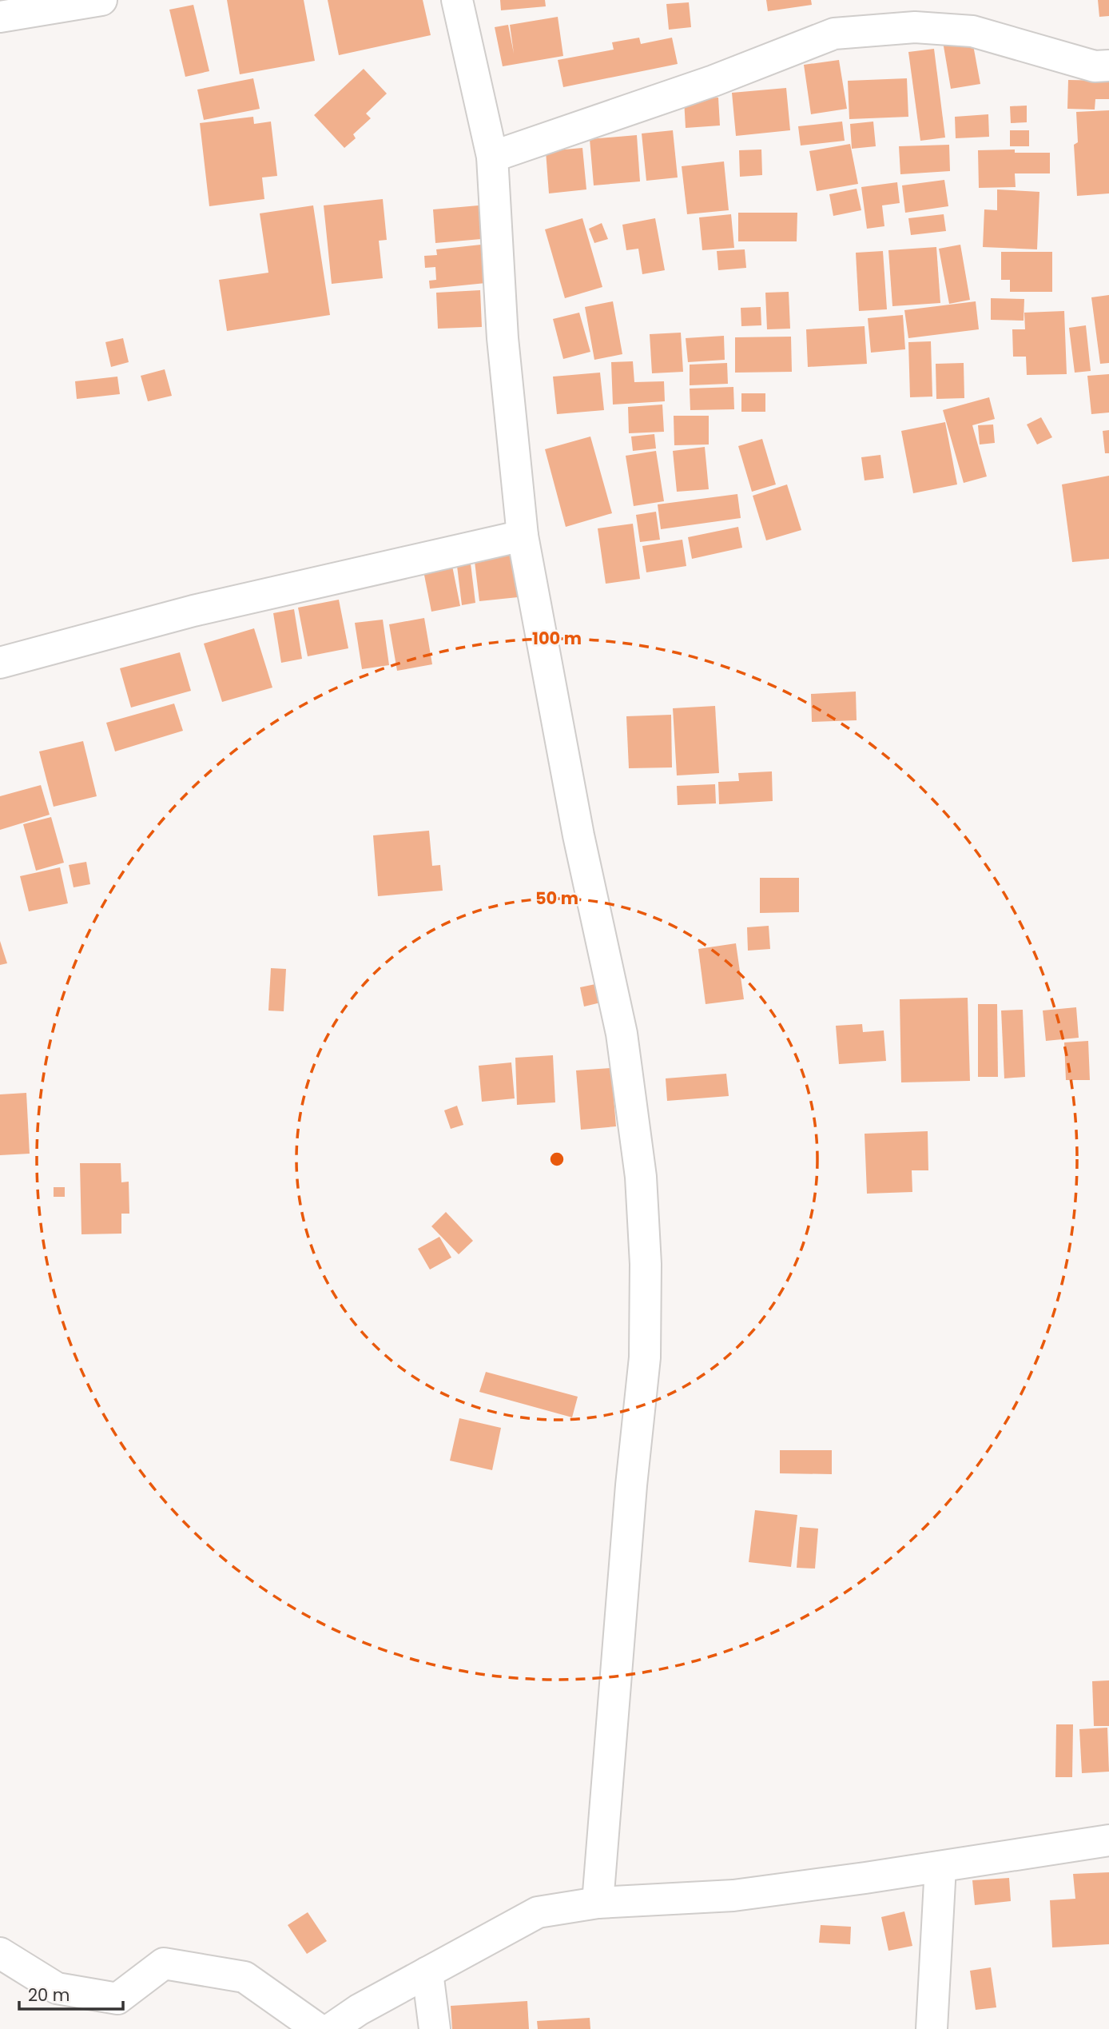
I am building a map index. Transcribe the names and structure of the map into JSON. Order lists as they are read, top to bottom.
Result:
{
  "scale_bar": "20 m",
  "rings": ["100 m", "50 m"]
}
